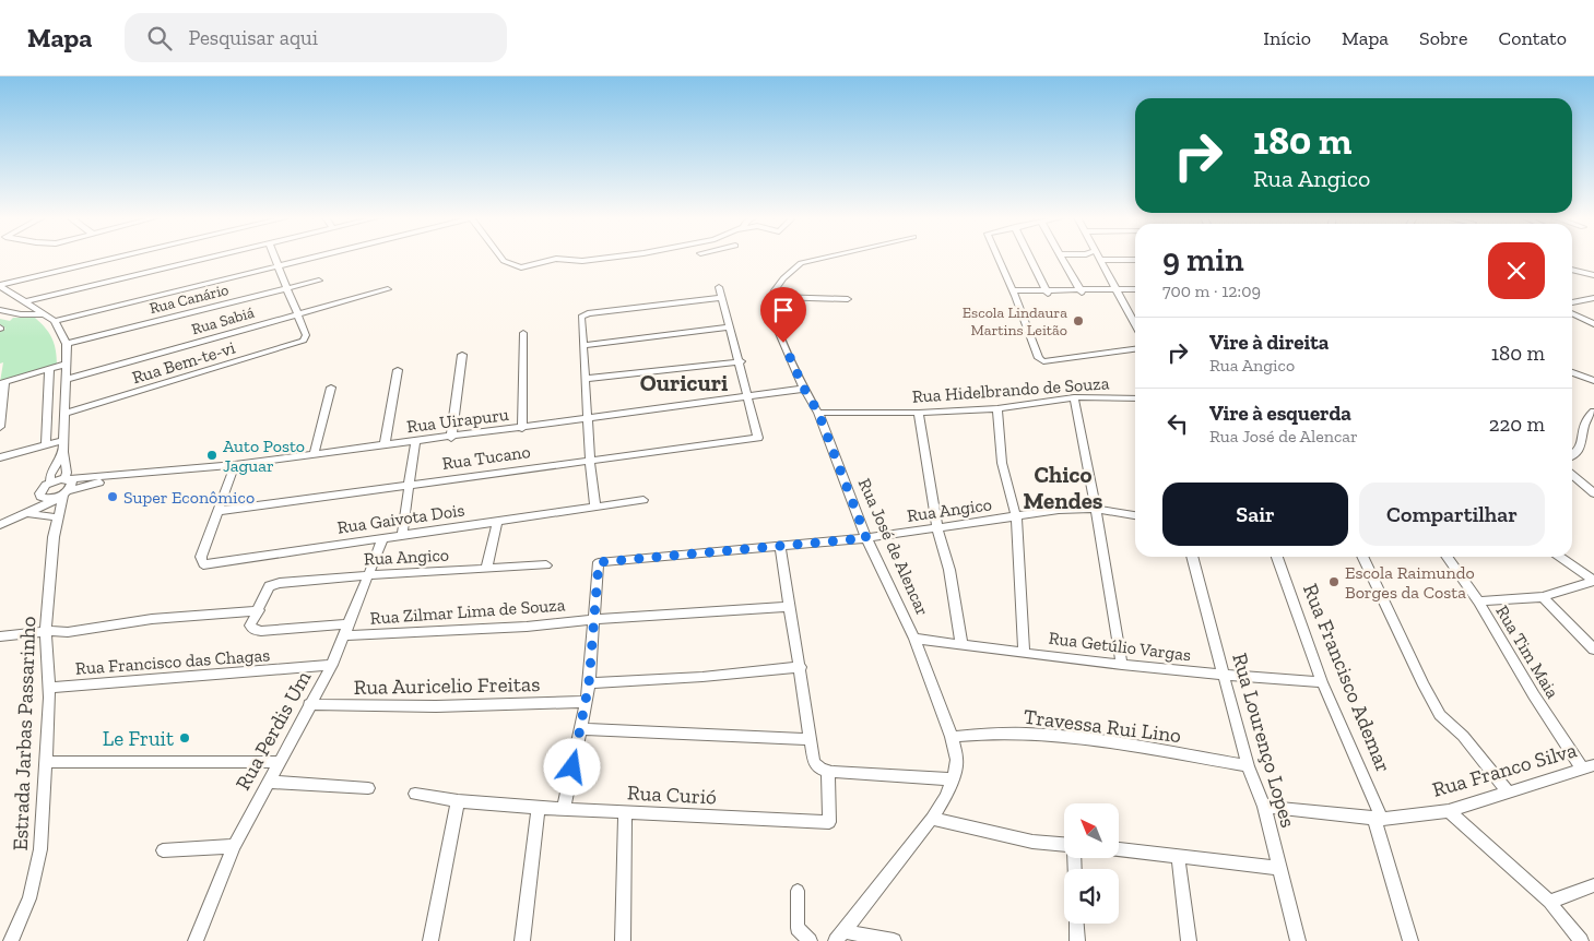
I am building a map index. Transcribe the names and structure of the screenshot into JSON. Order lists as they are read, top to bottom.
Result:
{
  "streets": {
    "street": [
      "Rua Canário",
      "Rua Sabiá",
      "Rua Bem-te-vi",
      "Rua Hidelbrando de Souza",
      "Rua Uirapuru",
      "Rua Tucano",
      "Rua Angico",
      "Rua Gaivota Dois",
      "Rua José de Alencar",
      "Rua Zilmar Lima de Souza",
      "Rua Getúlio Vargas",
      "Rua Tim Maia",
      "Rua Francisco das Chagas",
      "Rua Francisco Ademar",
      "Rua Auricelio Freitas",
      "Travessa Rui Lino",
      "Rua Perdis Um",
      "Estrada Jarbas Passarinho",
      "Rua Lourenço Lopes",
      "Rua Franco Silva",
      "Rua Curió"
    ]
  },
  "crossings": [
    ["Rua Sabiá", "Rua Bem-te-vi"],
    ["Rua Hidelbrando de Souza", "Rua José de Alencar"],
    ["Rua Uirapuru", "Rua Tucano"],
    ["Rua Uirapuru", "Rua José de Alencar"],
    ["Rua Uirapuru", "Estrada Jarbas Passarinho"],
    ["Rua Tucano", "Rua Gaivota Dois"],
    ["Rua Angico", "Rua José de Alencar"],
    ["Rua Angico", "Rua Zilmar Lima de Souza"],
    ["Rua Angico", "Rua Perdis Um"],
    ["Rua Gaivota Dois", "Rua Perdis Um"],
    ["Rua José de Alencar", "Rua Getúlio Vargas"],
    ["Rua José de Alencar", "Travessa Rui Lino"],
    ["Rua Zilmar Lima de Souza", "Rua Perdis Um"],
    ["Rua Getúlio Vargas", "Rua Francisco Ademar"],
    ["Rua Getúlio Vargas", "Rua Lourenço Lopes"],
    ["Rua Tim Maia", "Rua Franco Silva"],
    ["Rua Francisco das Chagas", "Rua Perdis Um"],
    ["Rua Francisco das Chagas", "Estrada Jarbas Passarinho"],
    ["Rua Francisco Ademar", "Rua Franco Silva"],
    ["Rua Auricelio Freitas", "Rua Perdis Um"],
    ["Travessa Rui Lino", "Rua Lourenço Lopes"],
    ["Rua Lourenço Lopes", "Rua Franco Silva"]
  ],
  "districts": ["Ouricuri", "Chico Mendes"],
  "places": [
    "Escola Lindaura Martins Leitão",
    "Auto Posto Jaguar",
    "Super Econômico",
    "Escola Raimundo Borges da Costa",
    "Le Fruit"
  ],
  "north": "top left",
  "page": {
    "header": "Mapa",
    "search": "Pesquisar aqui",
    "nav": [
      "Início",
      "Mapa",
      "Sobre",
      "Contato"
    ],
    "turn": ["180 m", "Rua Angico"],
    "heading": ["9 min", "700 m · 12:09"],
    "list": [
      {
        "name": "Vire à direita",
        "note": "Rua Angico",
        "value": "180 m"
      },
      {
        "name": "Vire à esquerda",
        "note": "Rua José de Alencar",
        "value": "220 m"
      }
    ],
    "buttons": ["Sair", "Compartilhar"]
  }
}
